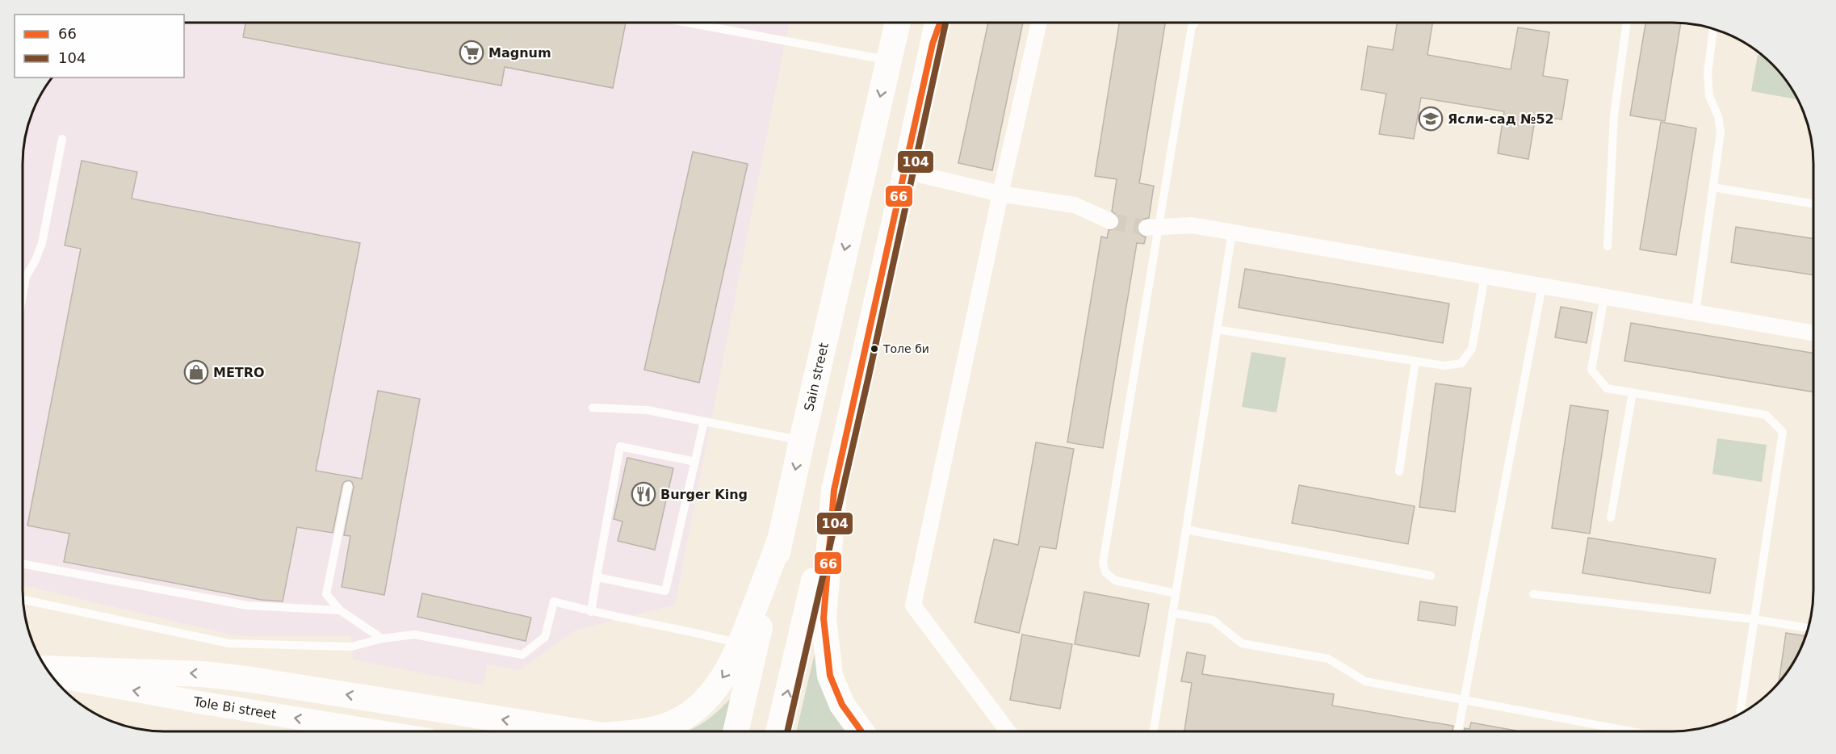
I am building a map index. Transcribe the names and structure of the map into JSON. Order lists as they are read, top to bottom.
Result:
{
  "streets": {
    "main road": ["Sain street", "Tole Bi street"]
  },
  "places": {
    "supermarket": ["Magnum"],
    "school or university": ["Ясли-сад №52"],
    "other": ["Толе би"],
    "shop": ["METRO"],
    "restaurant": ["Burger King"]
  },
  "lines": ["transit line 66", "transit line 104"],
  "legend": ["66", "104"]
}
